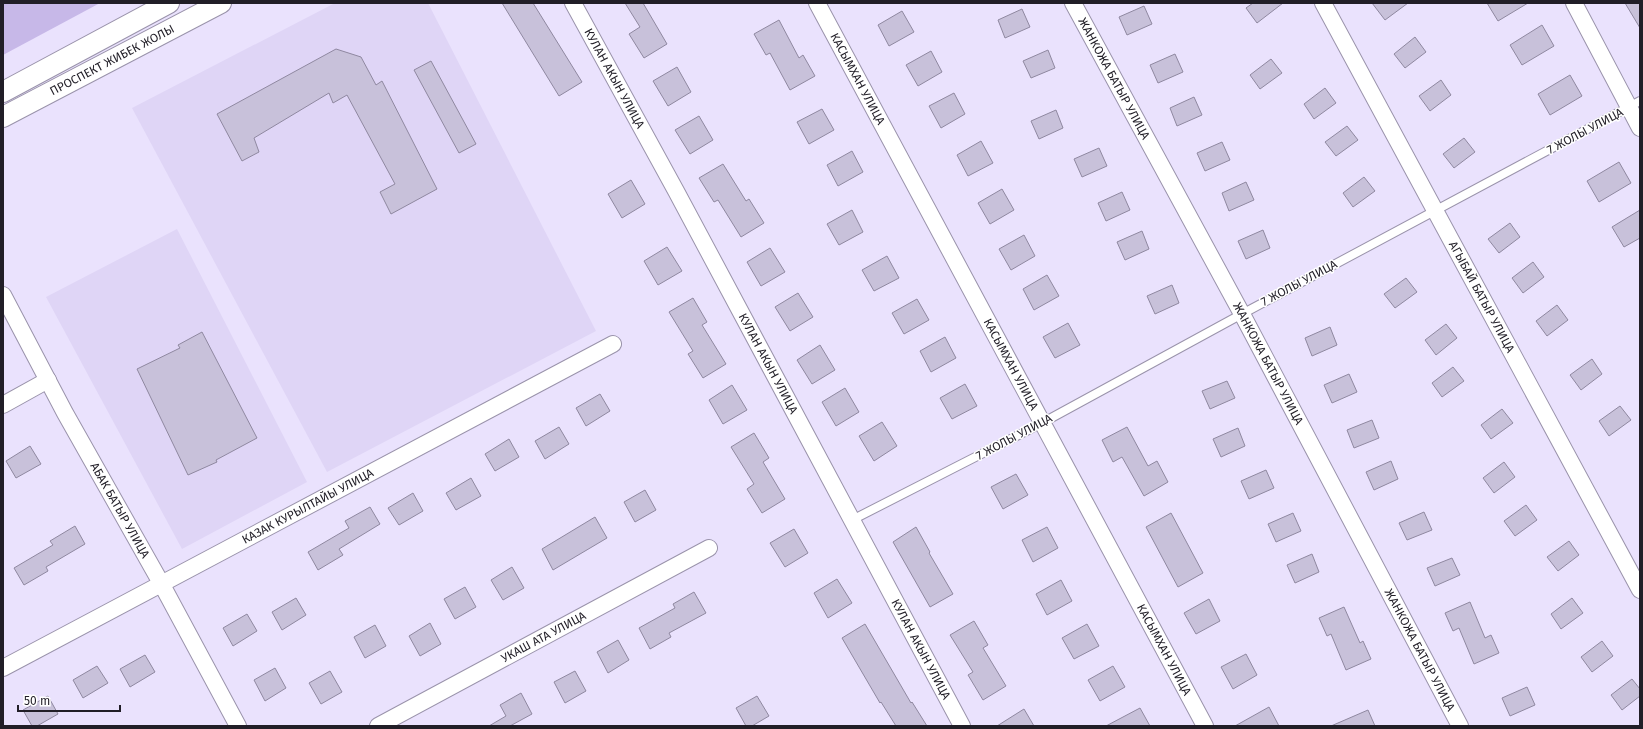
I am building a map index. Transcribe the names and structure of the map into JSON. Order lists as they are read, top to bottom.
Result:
{
  "streets": {
    "street": [
      "ПРОСПЕКТ ЖИБЕК ЖОЛЫ",
      "КУЛАН АКЫН УЛИЦА",
      "КАСЫМХАН УЛИЦА",
      "ЖАНКОЖА БАТЫР УЛИЦА",
      "АГЫБАЙ БАТЫР УЛИЦА",
      "КАЗАК КУРЫЛТАЙЫ УЛИЦА",
      "АБАК БАТЫР УЛИЦА",
      "УКАШ АТА УЛИЦА"
    ],
    "lane": ["7 ЖОЛЫ УЛИЦА"]
  },
  "crossings": [
    ["КУЛАН АКЫН УЛИЦА", "7 ЖОЛЫ УЛИЦА"],
    ["КАСЫМХАН УЛИЦА", "7 ЖОЛЫ УЛИЦА"],
    ["ЖАНКОЖА БАТЫР УЛИЦА", "7 ЖОЛЫ УЛИЦА"],
    ["7 ЖОЛЫ УЛИЦА", "АГЫБАЙ БАТЫР УЛИЦА"],
    ["КАЗАК КУРЫЛТАЙЫ УЛИЦА", "АБАК БАТЫР УЛИЦА"]
  ],
  "scale_bar": "50 m"
}
